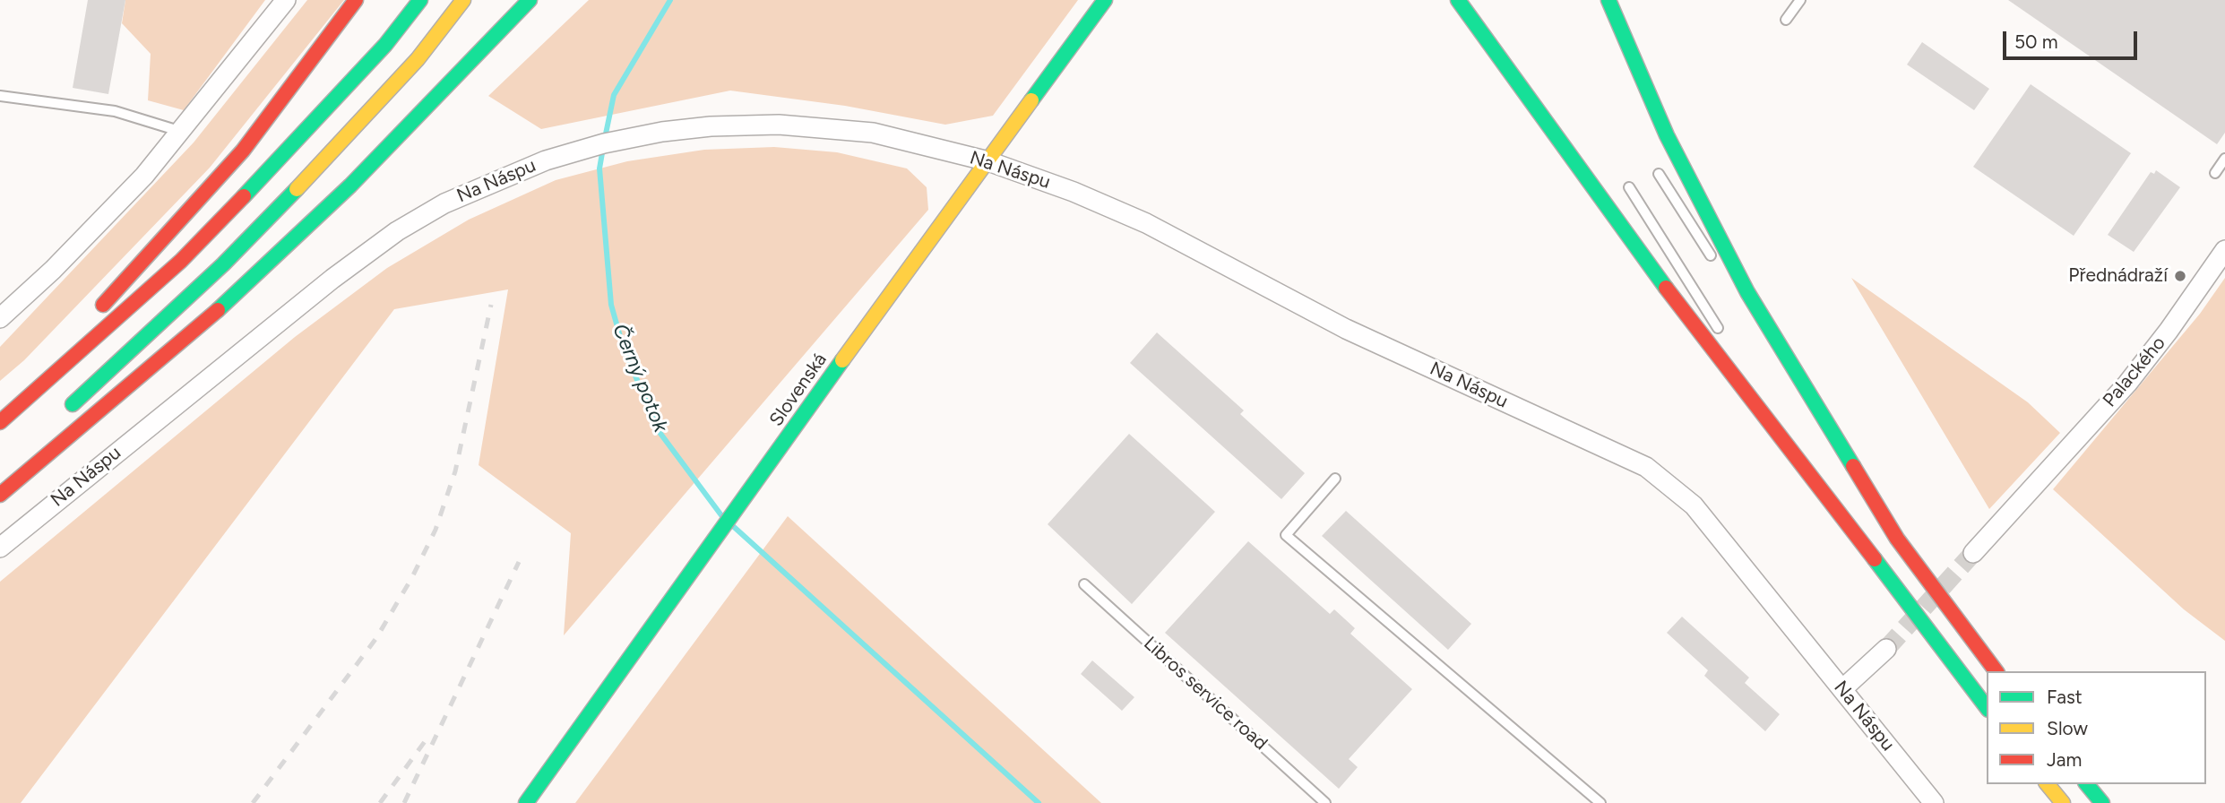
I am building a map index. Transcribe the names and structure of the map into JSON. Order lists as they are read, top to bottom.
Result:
{
  "streets": {
    "main road": ["Slovenská"],
    "street": ["Na Náspu", "Palackého"],
    "lane": ["Libros service road"]
  },
  "crossings": [
    ["Na Náspu", "Slovenská"]
  ],
  "water": ["Černý potok"],
  "places": ["Přednádraží"],
  "legend": ["Fast", "Slow", "Jam"],
  "scale_bar": "50 m"
}
